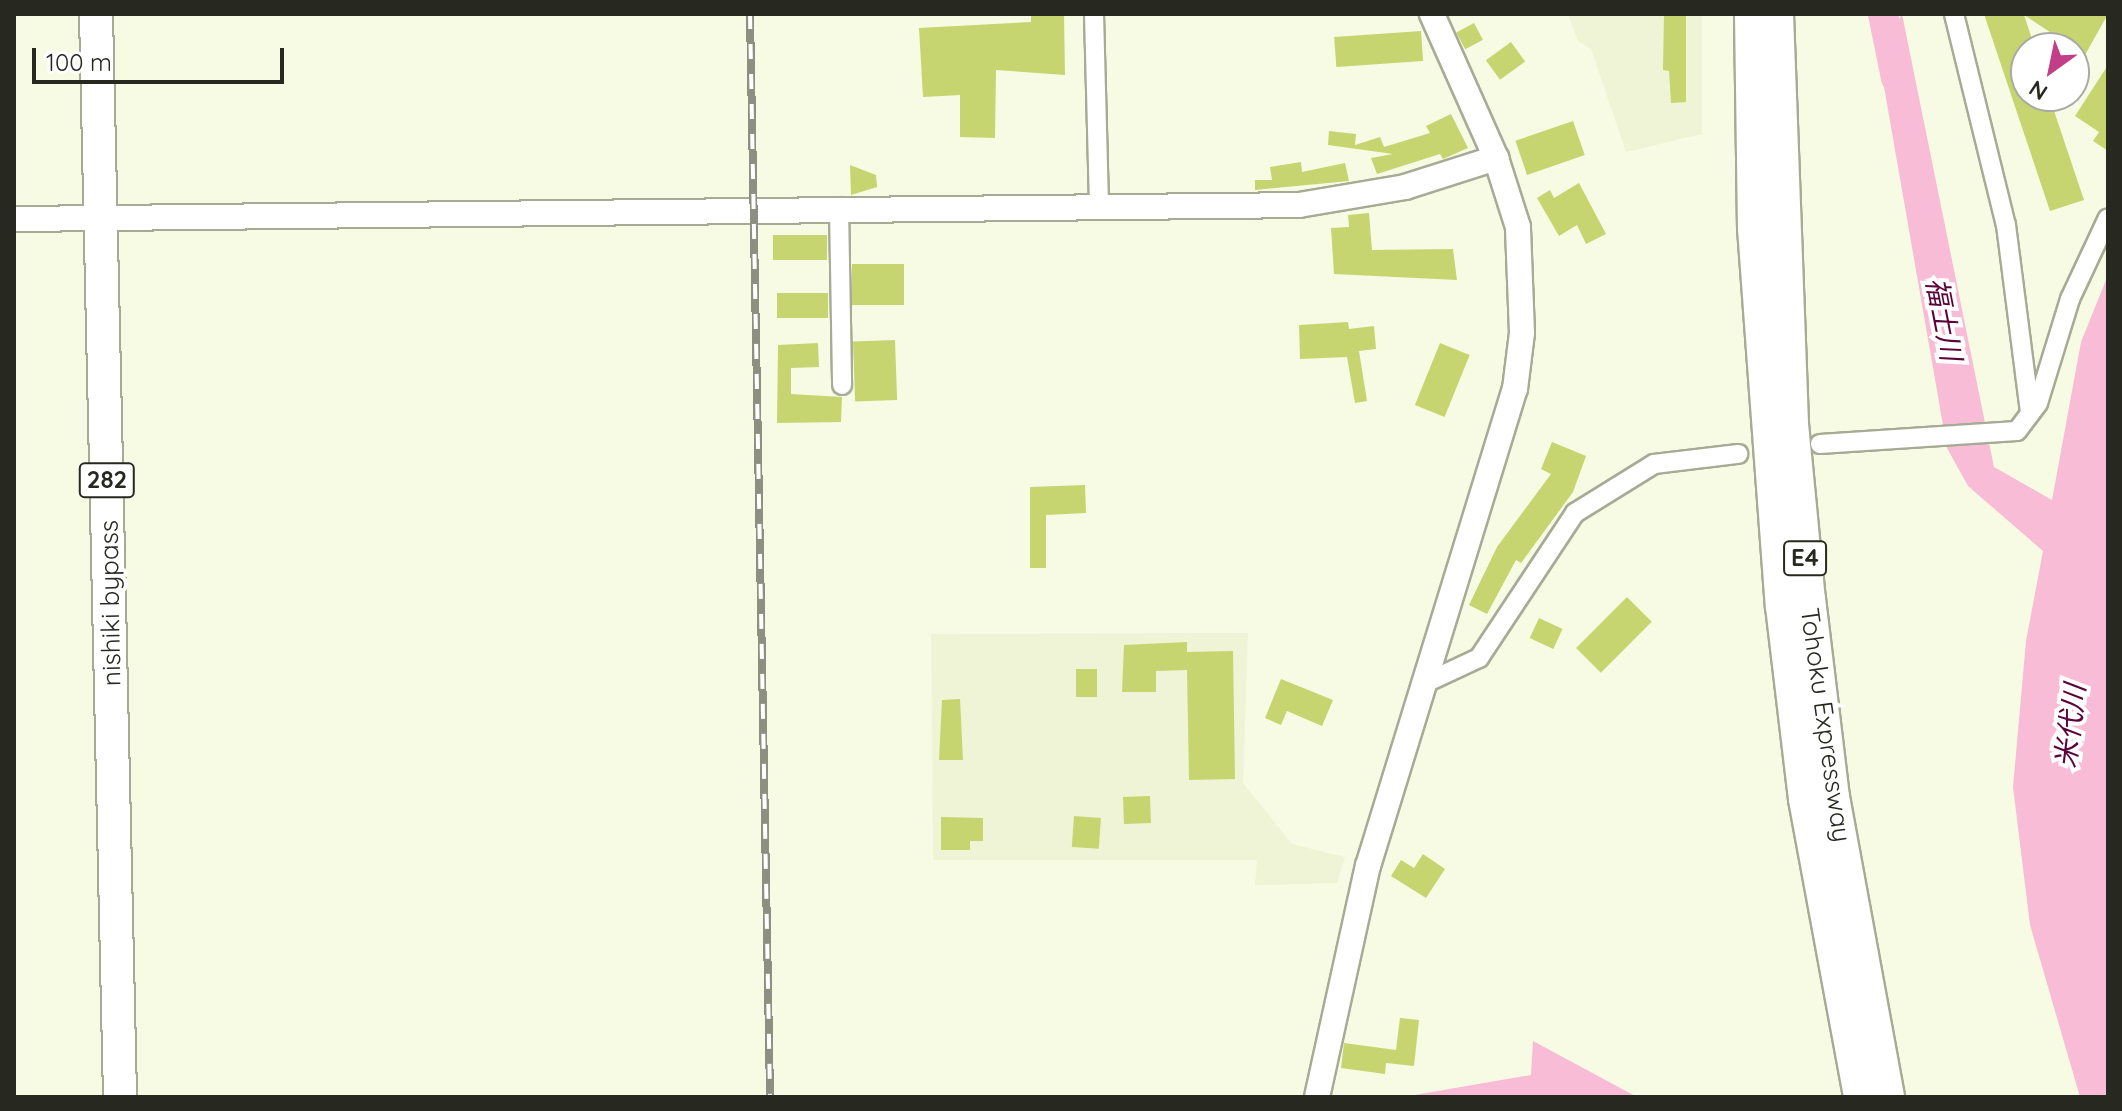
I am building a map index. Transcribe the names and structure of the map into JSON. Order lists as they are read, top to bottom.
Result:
{
  "streets": {
    "highway": [
      "282",
      "E4",
      "nishiki bypass",
      "Tohoku Expressway"
    ]
  },
  "water": ["福士川", "米代川"],
  "scale_bar": "100 m",
  "north": "bottom left"
}
